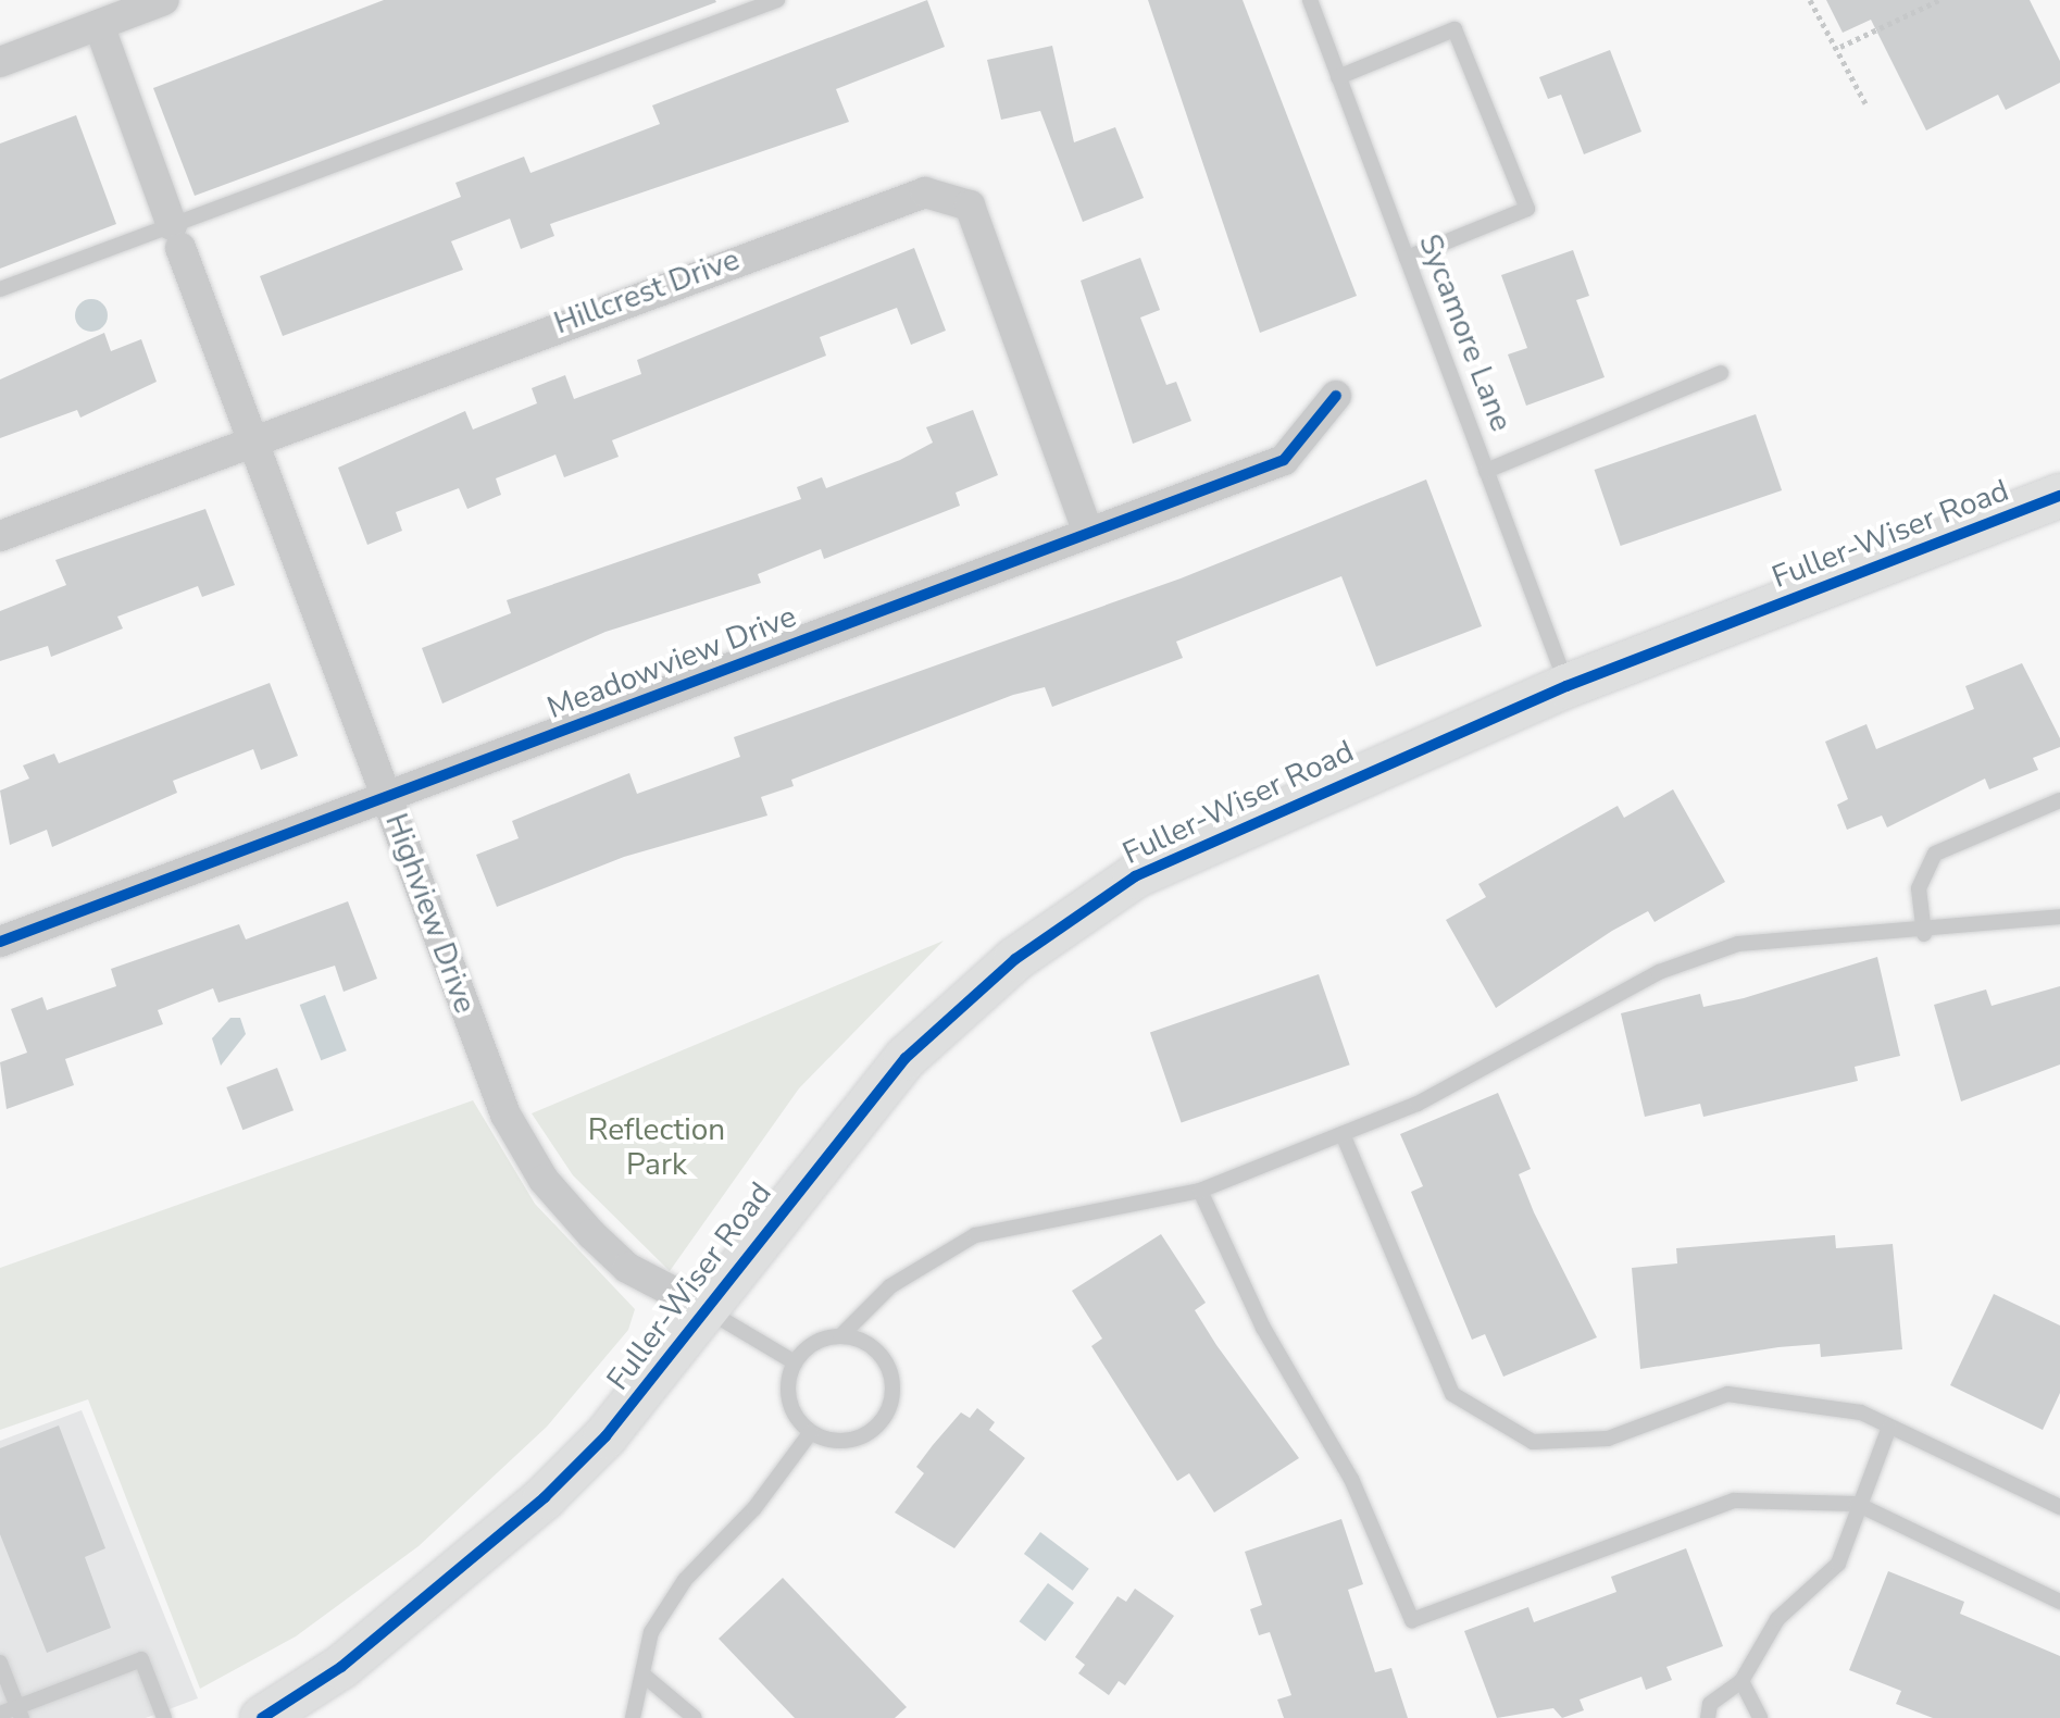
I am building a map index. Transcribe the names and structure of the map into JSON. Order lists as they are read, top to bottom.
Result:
{
  "streets": {
    "street": [
      "Hillcrest Drive",
      "Fuller-Wiser Road",
      "Meadowview Drive",
      "Highview Drive"
    ],
    "lane": ["Sycamore Lane"]
  },
  "crossings": [
    ["Hillcrest Drive", "Meadowview Drive"],
    ["Hillcrest Drive", "Highview Drive"],
    ["Sycamore Lane", "Fuller-Wiser Road"],
    ["Fuller-Wiser Road", "Highview Drive"],
    ["Meadowview Drive", "Highview Drive"]
  ],
  "parks": ["Reflection Park"]
}
